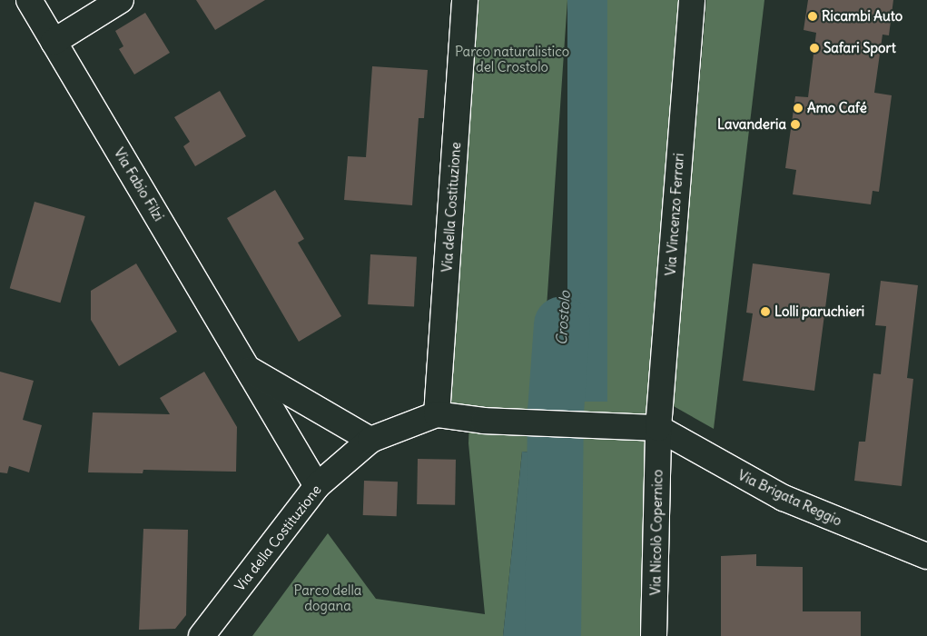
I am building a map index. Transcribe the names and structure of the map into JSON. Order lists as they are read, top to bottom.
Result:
{
  "streets": {
    "street": [
      "Via Fabio Filzi",
      "Via della Costituzione",
      "Via Vincenzo Ferrari",
      "Via Brigata Reggio",
      "Via Nicolò Copernico"
    ]
  },
  "crossings": [
    ["Via Fabio Filzi", "Via della Costituzione"],
    ["Via della Costituzione", "Via Vincenzo Ferrari"],
    ["Via della Costituzione", "Via Brigata Reggio"],
    ["Via della Costituzione", "Via Nicolò Copernico"],
    ["Via Vincenzo Ferrari", "Via Brigata Reggio"],
    ["Via Vincenzo Ferrari", "Via Nicolò Copernico"],
    ["Via Brigata Reggio", "Via Nicolò Copernico"]
  ],
  "water": ["Crostolo"],
  "parks": ["Parco naturalistico del Crostolo", "Parco della dogana"],
  "places": [
    "Ricambi Auto",
    "Safari Sport",
    "Amo Café",
    "Lavanderia",
    "Lolli paruchieri"
  ]
}
